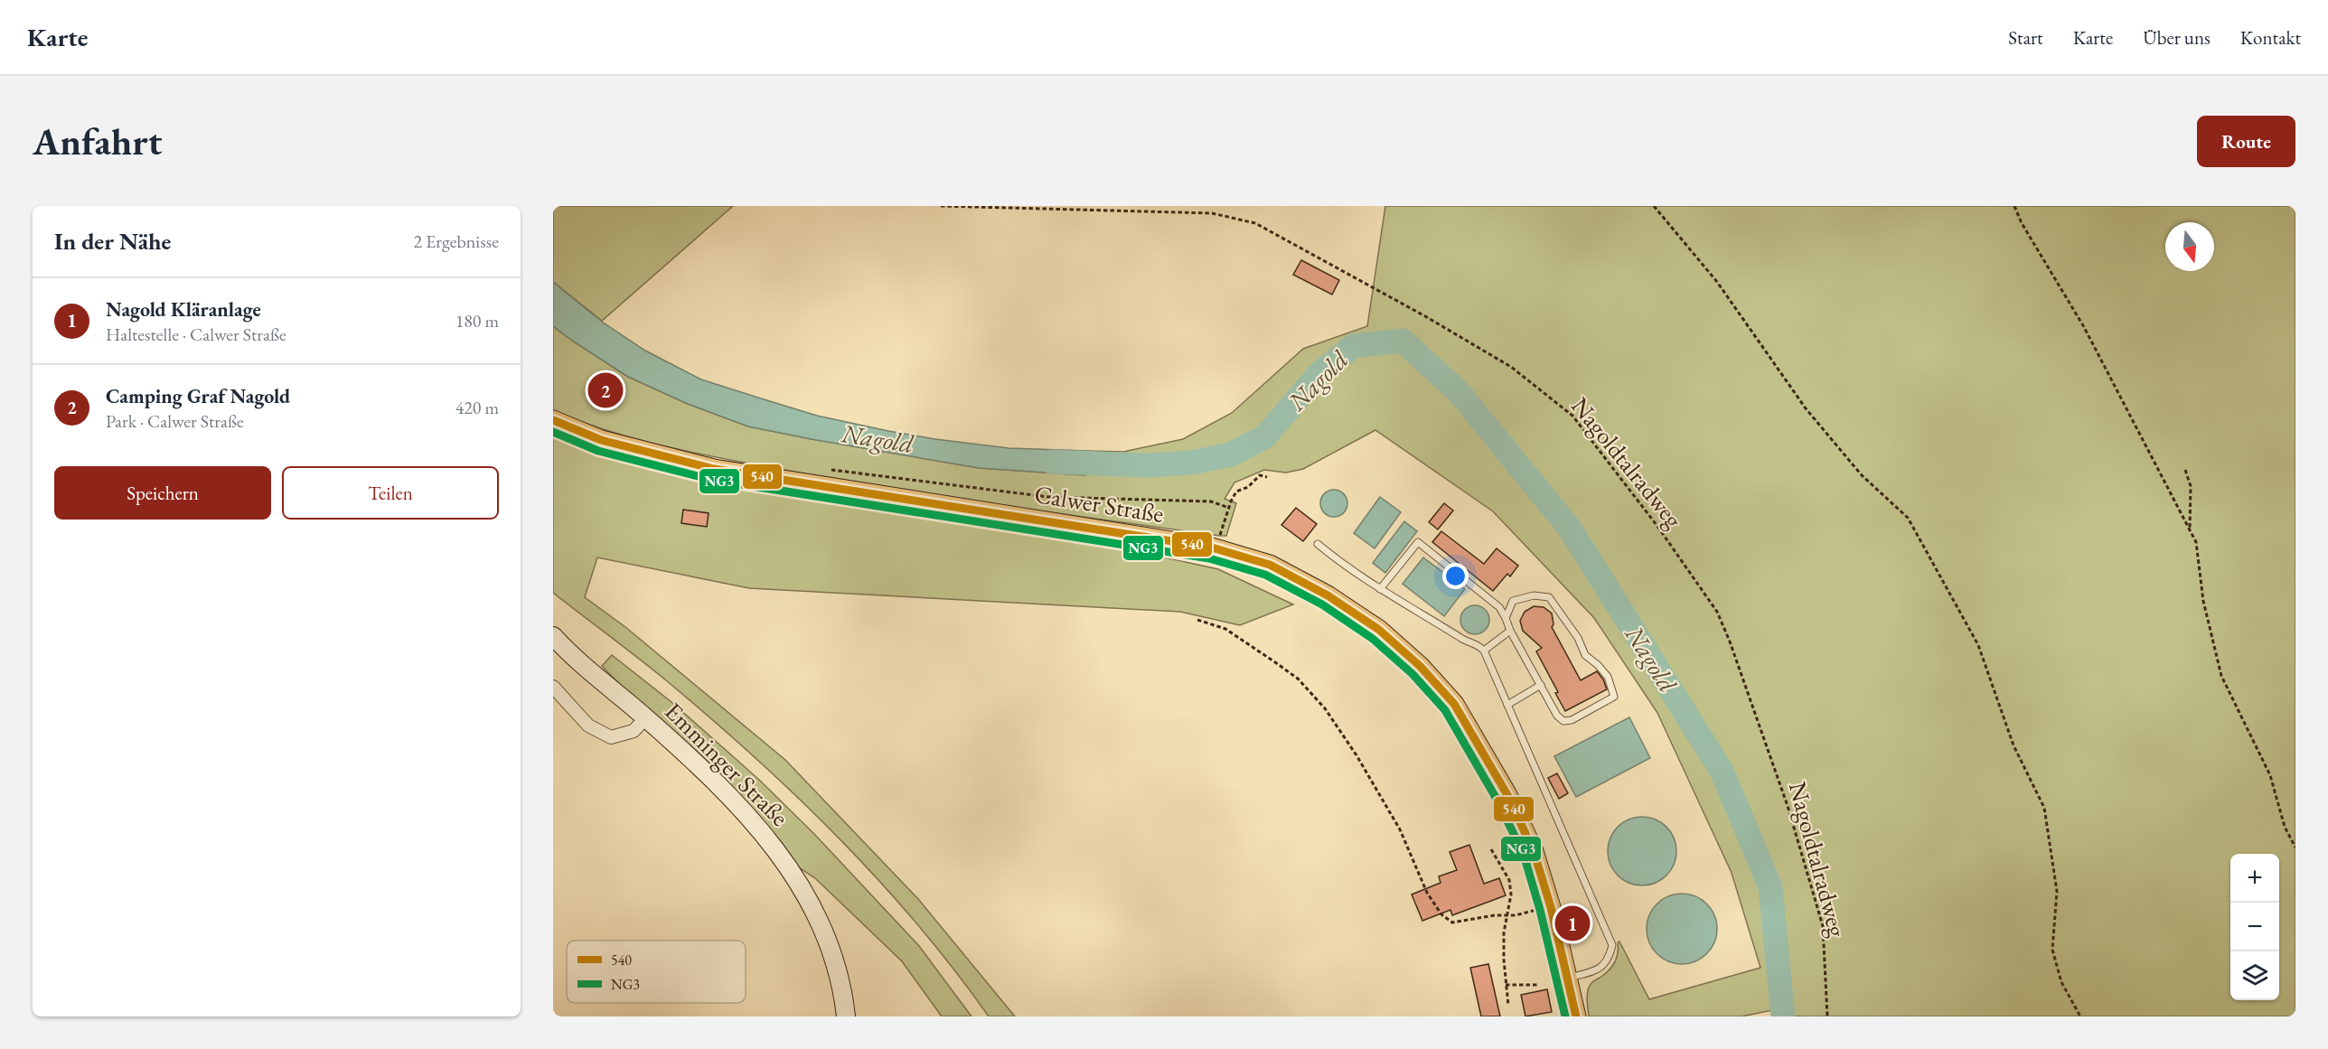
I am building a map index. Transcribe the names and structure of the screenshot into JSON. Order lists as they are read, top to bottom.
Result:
{
  "streets": {
    "main road": ["Calwer Straße"],
    "street": ["Emminger Straße"],
    "path": ["Nagoldtalradweg"]
  },
  "water": ["Nagold"],
  "lines": ["transit line 540", "transit line NG3"],
  "legend": ["540", "NG3"],
  "north": "bottom",
  "page": {
    "header": "Karte",
    "nav": [
      "Start",
      "Karte",
      "Über uns",
      "Kontakt"
    ],
    "buttons": [
      "Route",
      ["Speichern", "Teilen"]
    ],
    "title": "Anfahrt",
    "heading": ["In der Nähe", "2 Ergebnisse"],
    "list": [
      {
        "mark": "1",
        "name": "Nagold Kläranlage",
        "note": "Haltestelle · Calwer Straße",
        "value": "180 m"
      },
      {
        "mark": "2",
        "name": "Camping Graf Nagold",
        "note": "Park · Calwer Straße",
        "value": "420 m"
      }
    ],
    "pins": ["2", "1"],
    "map_buttons": ["+", "−"]
  }
}
